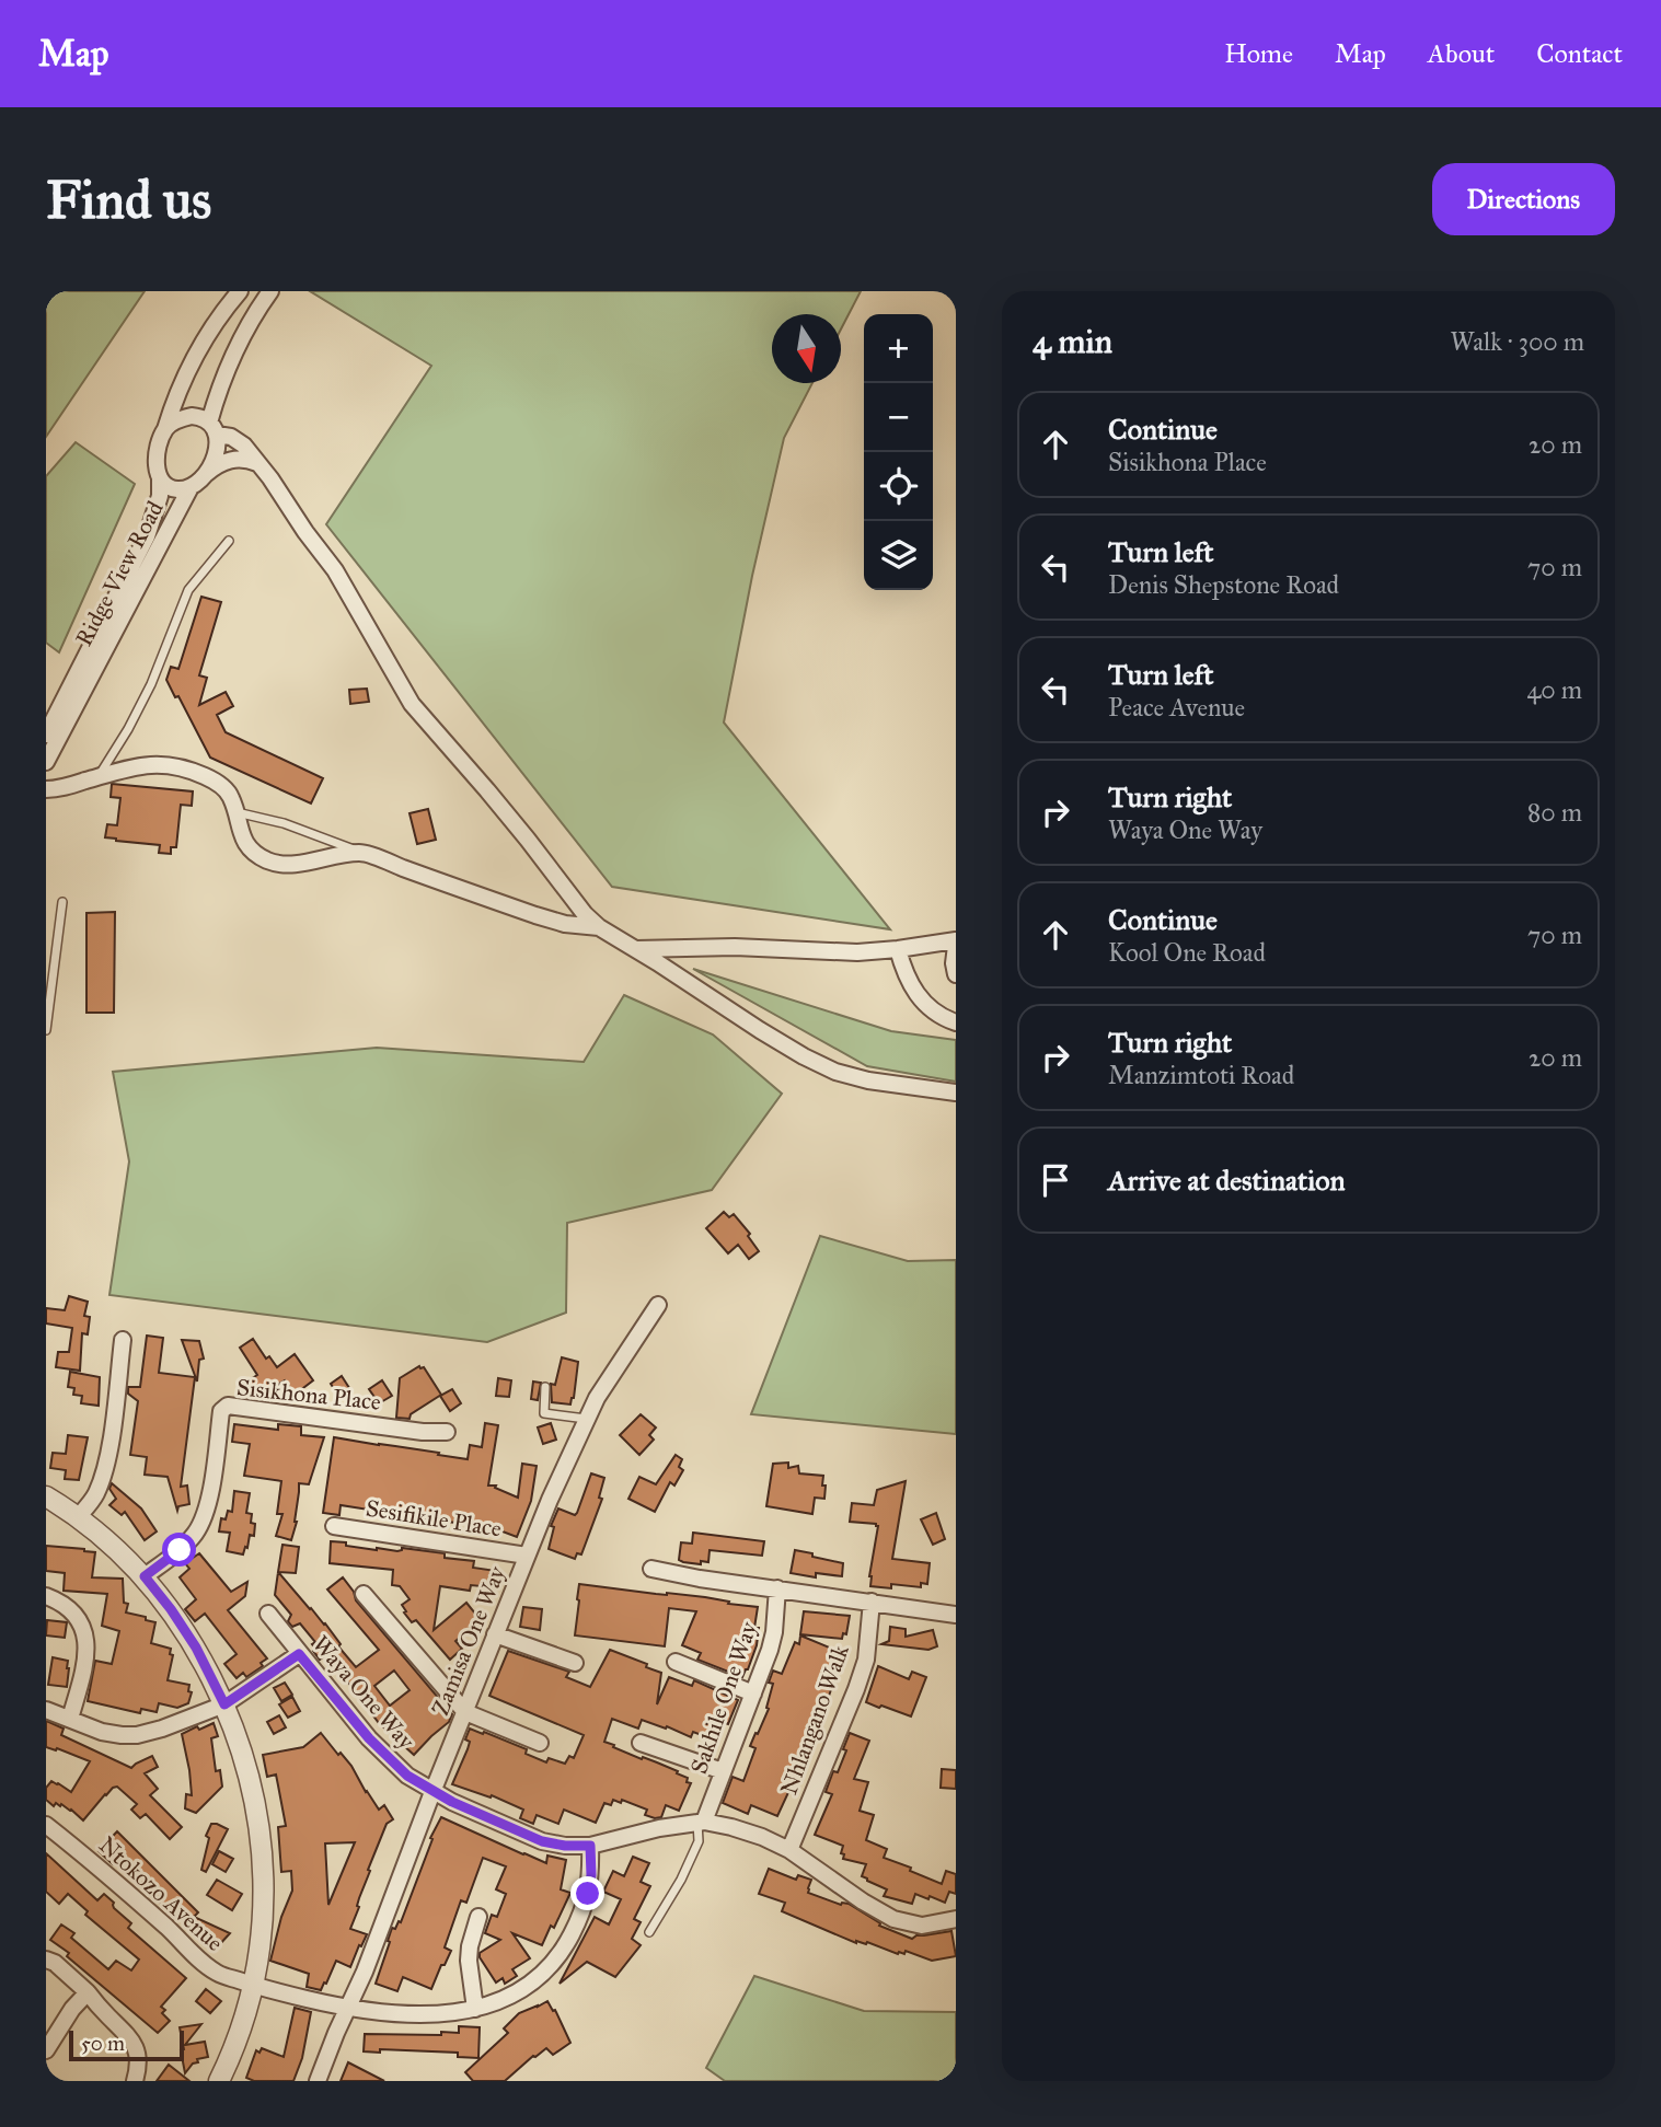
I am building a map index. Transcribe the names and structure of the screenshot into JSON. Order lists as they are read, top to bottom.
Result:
{
  "streets": {
    "street": [
      "Ridge View Road",
      "Sisikhona Place",
      "Sesifikile Place",
      "Zamisa One Way",
      "Waya One Way",
      "Sakhile One Way",
      "Nhlangano Walk",
      "Ntokozo Avenue"
    ]
  },
  "crossings": [
    ["Sesifikile Place", "Zamisa One Way"],
    ["Zamisa One Way", "Waya One Way"],
    ["Zamisa One Way", "Ntokozo Avenue"],
    ["Waya One Way", "Sakhile One Way"],
    ["Waya One Way", "Ntokozo Avenue"]
  ],
  "scale_bar": "50 m",
  "north": "bottom",
  "page": {
    "header": "Map",
    "nav": [
      "Home",
      "Map",
      "About",
      "Contact"
    ],
    "buttons": "Directions",
    "title": "Find us",
    "heading": ["4 min", "Walk · 300 m"],
    "map_buttons": ["+", "−"],
    "list": [
      ["Continue", "Sisikhona Place", "20 m"],
      ["Turn left", "Denis Shepstone Road", "70 m"],
      ["Turn left", "Peace Avenue", "40 m"],
      ["Turn right", "Waya One Way", "80 m"],
      ["Continue", "Kool One Road", "70 m"],
      ["Turn right", "Manzimtoti Road", "20 m"],
      "Arrive at destination"
    ],
    "scale": "50 m"
  }
}
